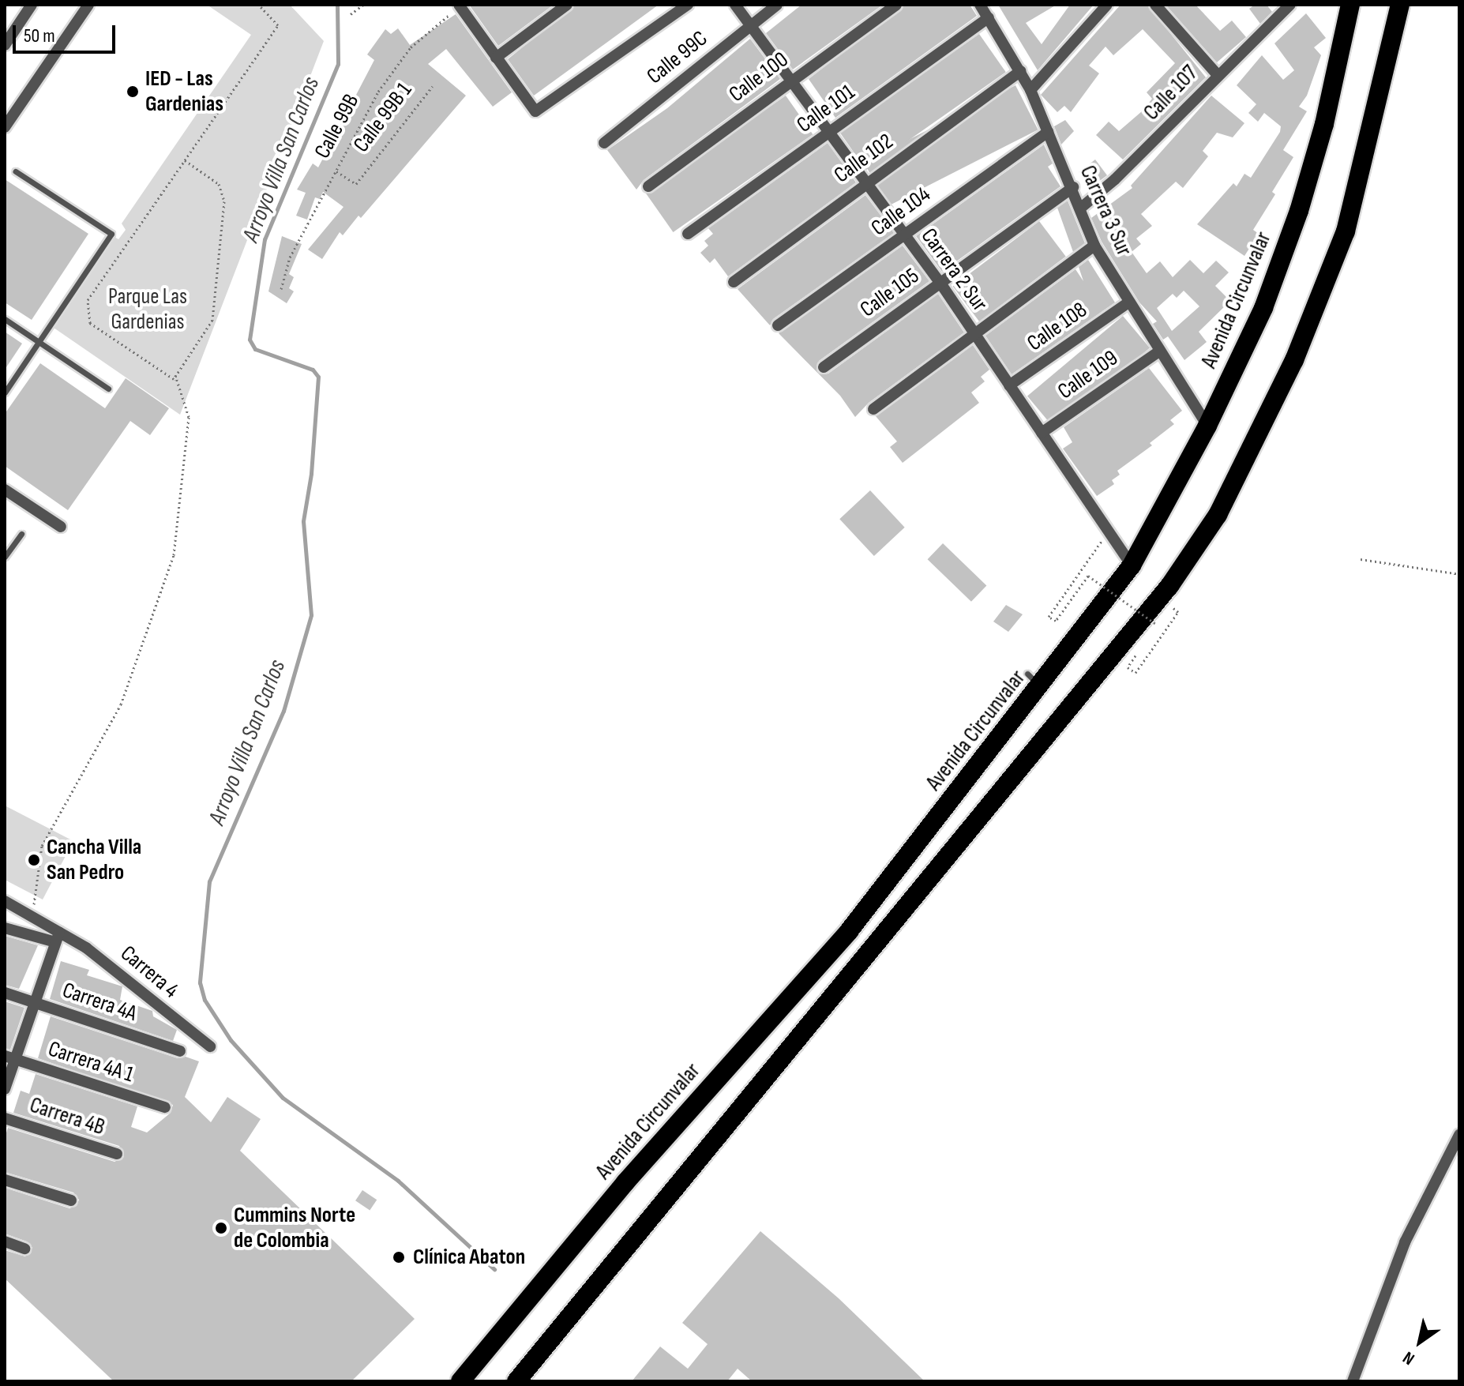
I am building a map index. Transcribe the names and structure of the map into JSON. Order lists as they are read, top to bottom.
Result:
{
  "streets": {
    "highway": ["Avenida Circunvalar"],
    "street": [
      "Calle 99C",
      "Calle 100",
      "Calle 107",
      "Calle 101",
      "Calle 102",
      "Carrera 3 Sur",
      "Calle 104",
      "Carrera 2 Sur",
      "Calle 105",
      "Calle 108",
      "Calle 109",
      "Carrera 4",
      "Carrera 4A",
      "Carrera 4A 1",
      "Carrera 4B"
    ],
    "path": ["Calle 99B 1", "Calle 99B"]
  },
  "crossings": [
    ["Calle 99C", "Carrera 2 Sur"],
    ["Calle 100", "Carrera 2 Sur"],
    ["Calle 107", "Carrera 3 Sur"],
    ["Calle 101", "Carrera 3 Sur"],
    ["Calle 101", "Carrera 2 Sur"],
    ["Calle 99B 1", "Calle 99B"],
    ["Calle 102", "Carrera 3 Sur"],
    ["Calle 102", "Carrera 2 Sur"],
    ["Carrera 3 Sur", "Calle 104"],
    ["Carrera 3 Sur", "Calle 105"],
    ["Carrera 3 Sur", "Avenida Circunvalar"],
    ["Carrera 3 Sur", "Calle 108"],
    ["Carrera 3 Sur", "Calle 109"],
    ["Calle 104", "Carrera 2 Sur"],
    ["Carrera 2 Sur", "Calle 105"],
    ["Carrera 2 Sur", "Avenida Circunvalar"],
    ["Carrera 2 Sur", "Calle 108"],
    ["Carrera 2 Sur", "Calle 109"]
  ],
  "water": ["Arroyo Villa San Carlos"],
  "parks": ["Parque Las Gardenias"],
  "places": [
    "IED - Las Gardenias",
    "Cancha Villa San Pedro",
    "Cummins Norte de Colombia",
    "Clínica Abaton"
  ],
  "scale_bar": "50 m",
  "north": "bottom left"
}
